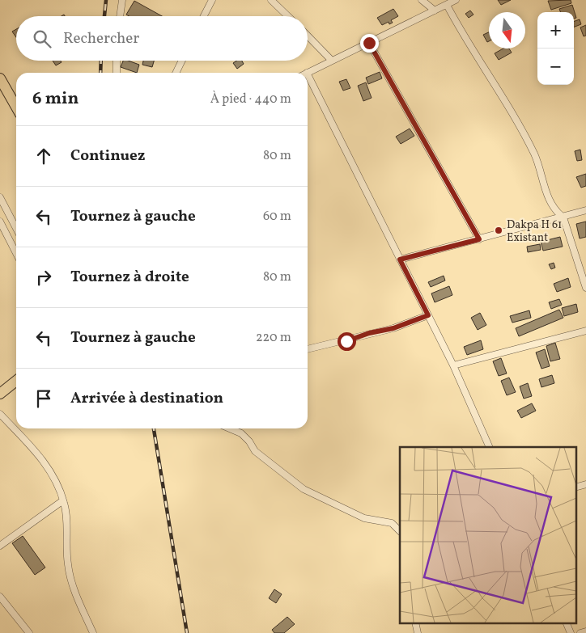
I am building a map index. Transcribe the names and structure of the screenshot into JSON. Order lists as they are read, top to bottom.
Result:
{
  "places": ["Dakpa H 61 Existant"],
  "north": "bottom",
  "page": {
    "map_buttons": ["+", "−"],
    "search": "Rechercher",
    "heading": ["6 min", "À pied · 440 m"],
    "list": [
      ["Continuez", "80 m"],
      ["Tournez à gauche", "60 m"],
      ["Tournez à droite", "80 m"],
      ["Tournez à gauche", "220 m"],
      "Arrivée à destination"
    ]
  }
}
